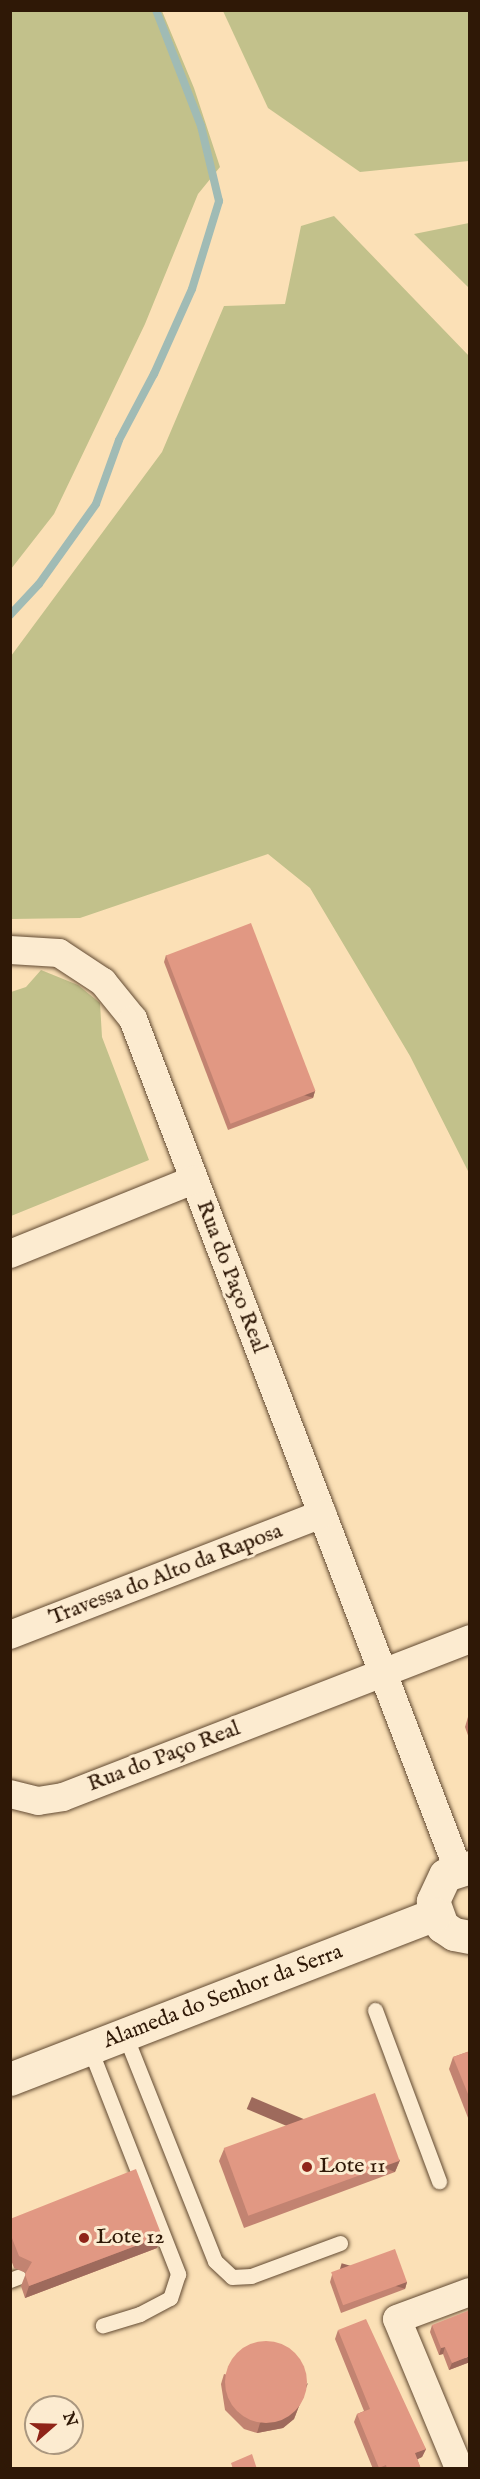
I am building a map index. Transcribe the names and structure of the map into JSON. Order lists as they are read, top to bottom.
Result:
{
  "streets": {
    "street": ["Rua do Paço Real", "Travessa do Alto da Raposa", "Alameda do Senhor da Serra"]
  },
  "crossings": [
    ["Rua do Paço Real", "Travessa do Alto da Raposa"]
  ],
  "places": ["Lote 11", "Lote 12"],
  "north": "right"
}
